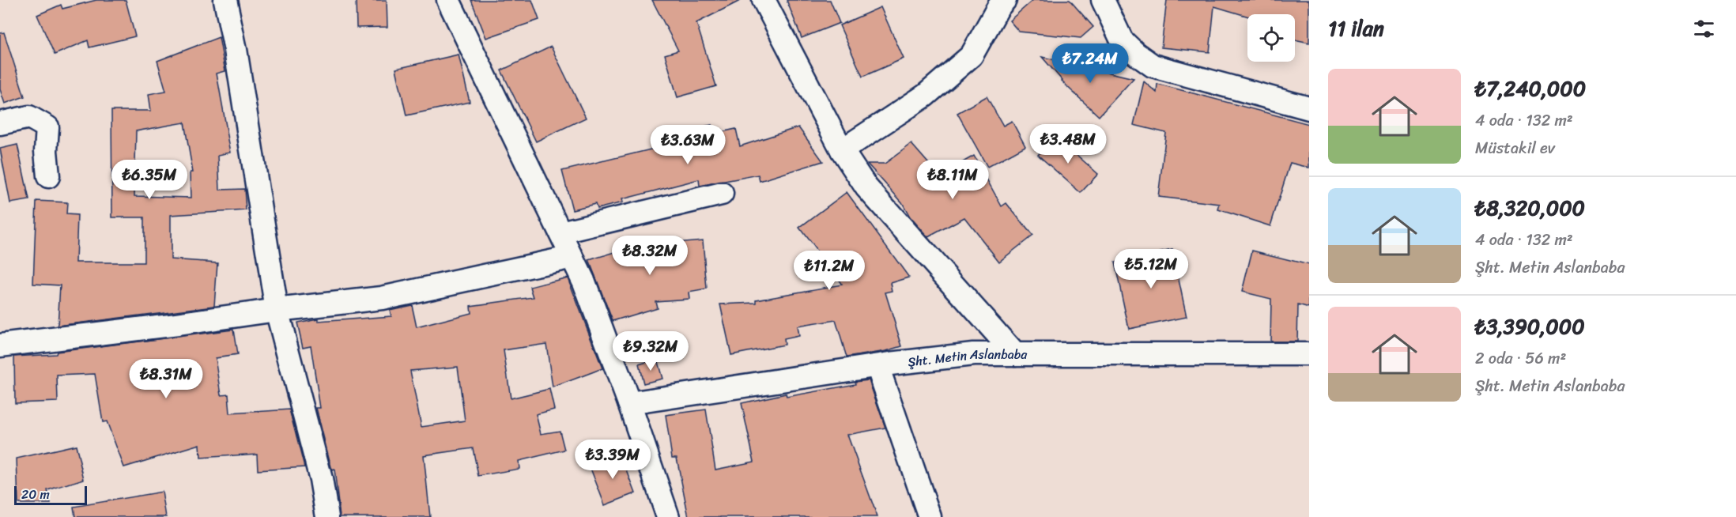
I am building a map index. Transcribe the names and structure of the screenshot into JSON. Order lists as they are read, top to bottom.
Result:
{
  "streets": {
    "street": ["Şht. Metin Aslanbaba"]
  },
  "scale_bar": "20 m",
  "page": {
    "heading": "11 ilan",
    "price": [
      "₺7.24M",
      "₺3.48M",
      "₺3.63M",
      "₺6.35M",
      "₺8.11M",
      "₺8.32M",
      "₺5.12M",
      "₺11.2M",
      "₺9.32M",
      "₺8.31M",
      "₺3.39M"
    ],
    "list": [
      {
        "name": "₺7,240,000",
        "note": "4 oda · 132 m² · Müstakil ev"
      },
      {
        "name": "₺8,320,000",
        "note": "4 oda · 132 m² · Şht. Metin Aslanbaba"
      },
      {
        "name": "₺3,390,000",
        "note": "2 oda · 56 m² · Şht. Metin Aslanbaba"
      }
    ],
    "scale": "20 m"
  }
}
